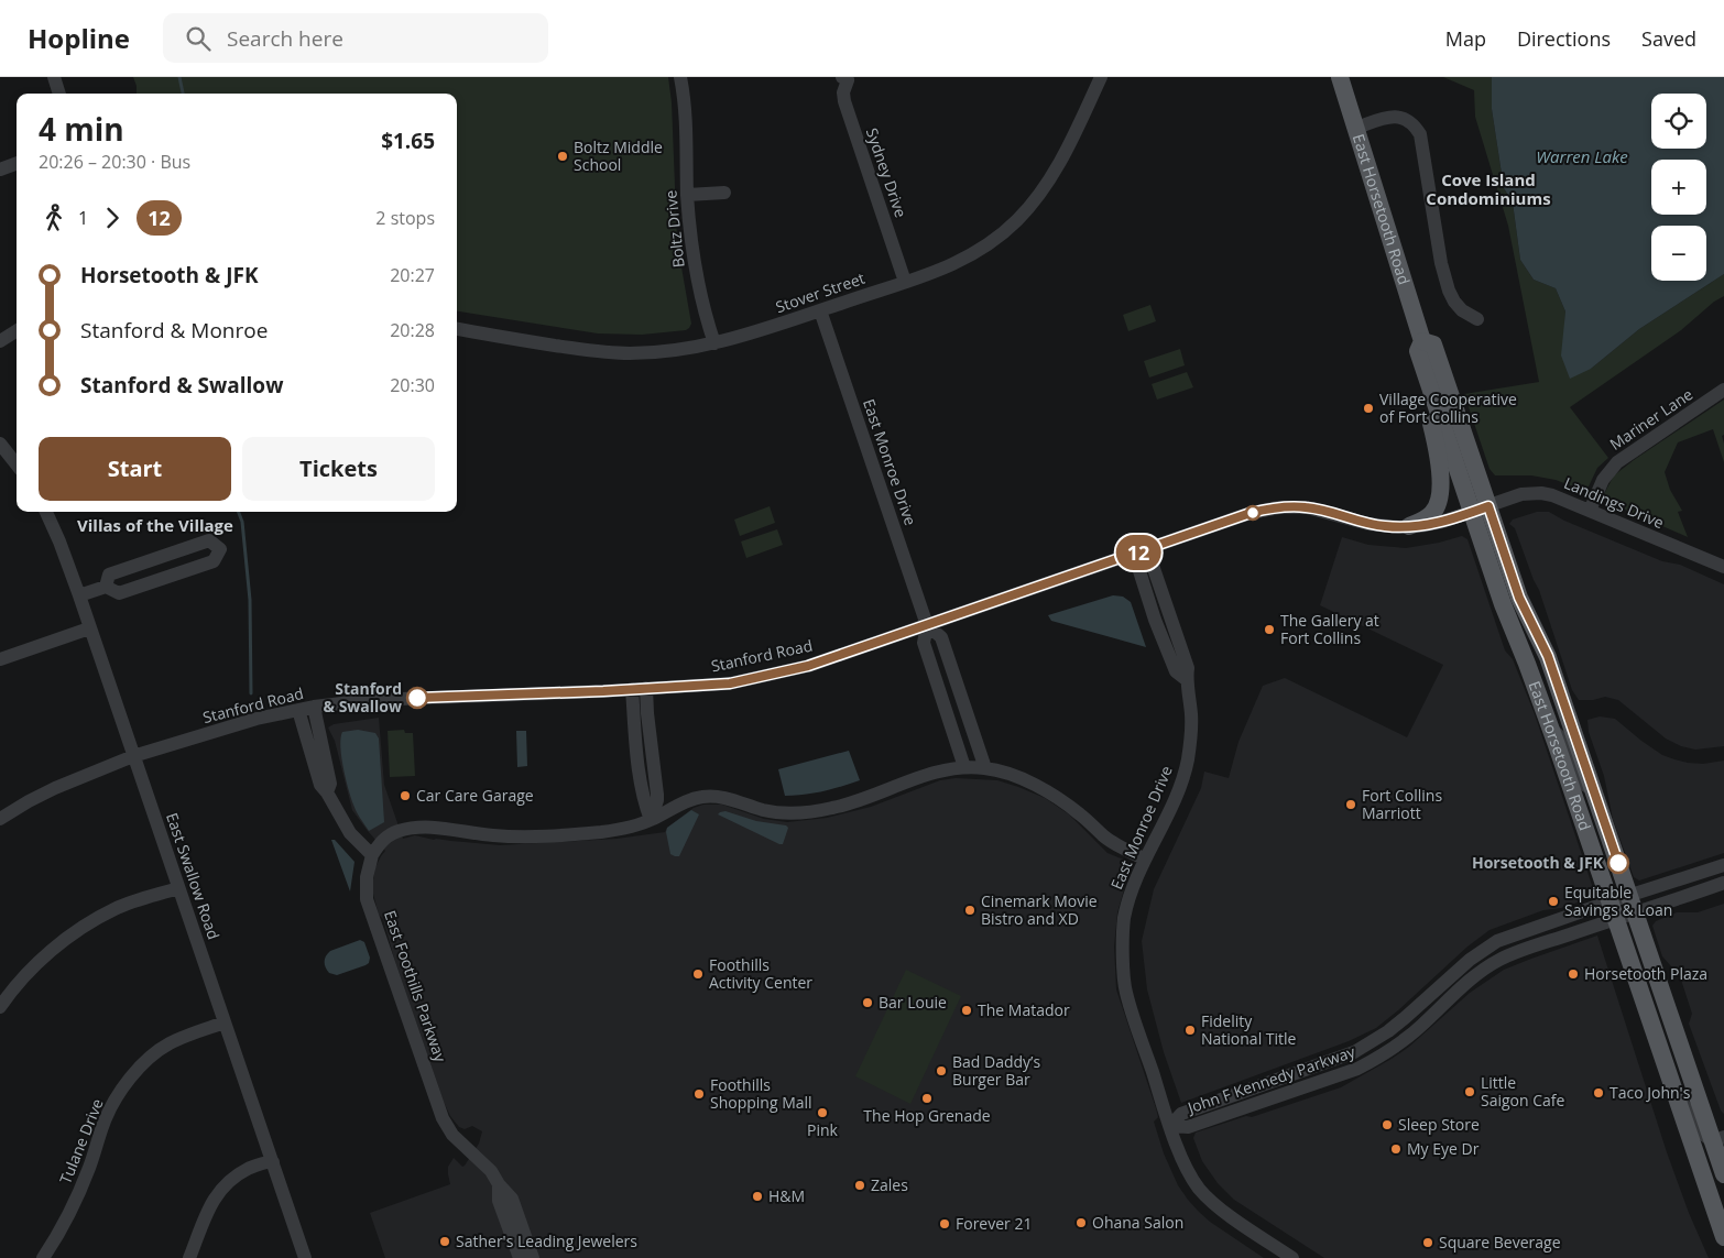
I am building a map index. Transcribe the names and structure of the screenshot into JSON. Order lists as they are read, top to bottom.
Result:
{
  "streets": {
    "main road": ["East Horsetooth Road"],
    "street": [
      "Sydney Drive",
      "Boltz Drive",
      "Stover Street",
      "Mariner Lane",
      "East Monroe Drive",
      "Landings Drive",
      "Stanford Road",
      "East Swallow Road",
      "East Foothills Parkway",
      "John F Kennedy Parkway",
      "Tulane Drive"
    ]
  },
  "crossings": [
    ["Sydney Drive", "Stover Street"],
    ["East Horsetooth Road", "Landings Drive"],
    ["East Horsetooth Road", "Stanford Road"],
    ["East Horsetooth Road", "John F Kennedy Parkway"],
    ["Boltz Drive", "Stover Street"],
    ["Stover Street", "East Monroe Drive"],
    ["Mariner Lane", "Landings Drive"],
    ["East Monroe Drive", "Stanford Road"],
    ["East Monroe Drive", "John F Kennedy Parkway"],
    ["Landings Drive", "Stanford Road"],
    ["Stanford Road", "East Swallow Road"],
    ["East Swallow Road", "Tulane Drive"]
  ],
  "districts": ["Cove Island Condominiums", "Villas of the Village"],
  "water": ["Warren Lake"],
  "places": [
    "Boltz Middle School",
    "Village Cooperative of Fort Collins",
    "The Gallery at Fort Collins",
    "Stanford & Swallow",
    "Car Care Garage",
    "Fort Collins Marriott",
    "Horsetooth & JFK",
    "Equitable Savings & Loan",
    "Cinemark Movie Bistro and XD",
    "Foothills Activity Center",
    "Horsetooth Plaza",
    "Bar Louie",
    "The Matador",
    "Fidelity National Title",
    "Bad Daddy’s Burger Bar",
    "Little Saigon Cafe",
    "Taco John's",
    "Foothills Shopping Mall",
    "The Hop Grenade",
    "Pink",
    "Sleep Store",
    "My Eye Dr",
    "Zales",
    "H&M",
    "Ohana Salon",
    "Forever 21",
    "Sather's Leading Jewelers",
    "Square Beverage"
  ],
  "lines": ["bus line 12"],
  "page": {
    "header": "Hopline",
    "search": "Search here",
    "nav": ["Map", "Directions", "Saved"],
    "on_map": "12",
    "map_buttons": ["+", "−"],
    "heading": ["4 min", "20:26 – 20:30 · Bus", "$1.65"],
    "legs": ["1", "12", "2 stops"],
    "list": [
      {
        "name": "Horsetooth & JFK",
        "value": "20:27"
      },
      {
        "name": "Stanford & Monroe",
        "value": "20:28"
      },
      {
        "name": "Stanford & Swallow",
        "value": "20:30"
      }
    ],
    "buttons": ["Start", "Tickets"]
  }
}
